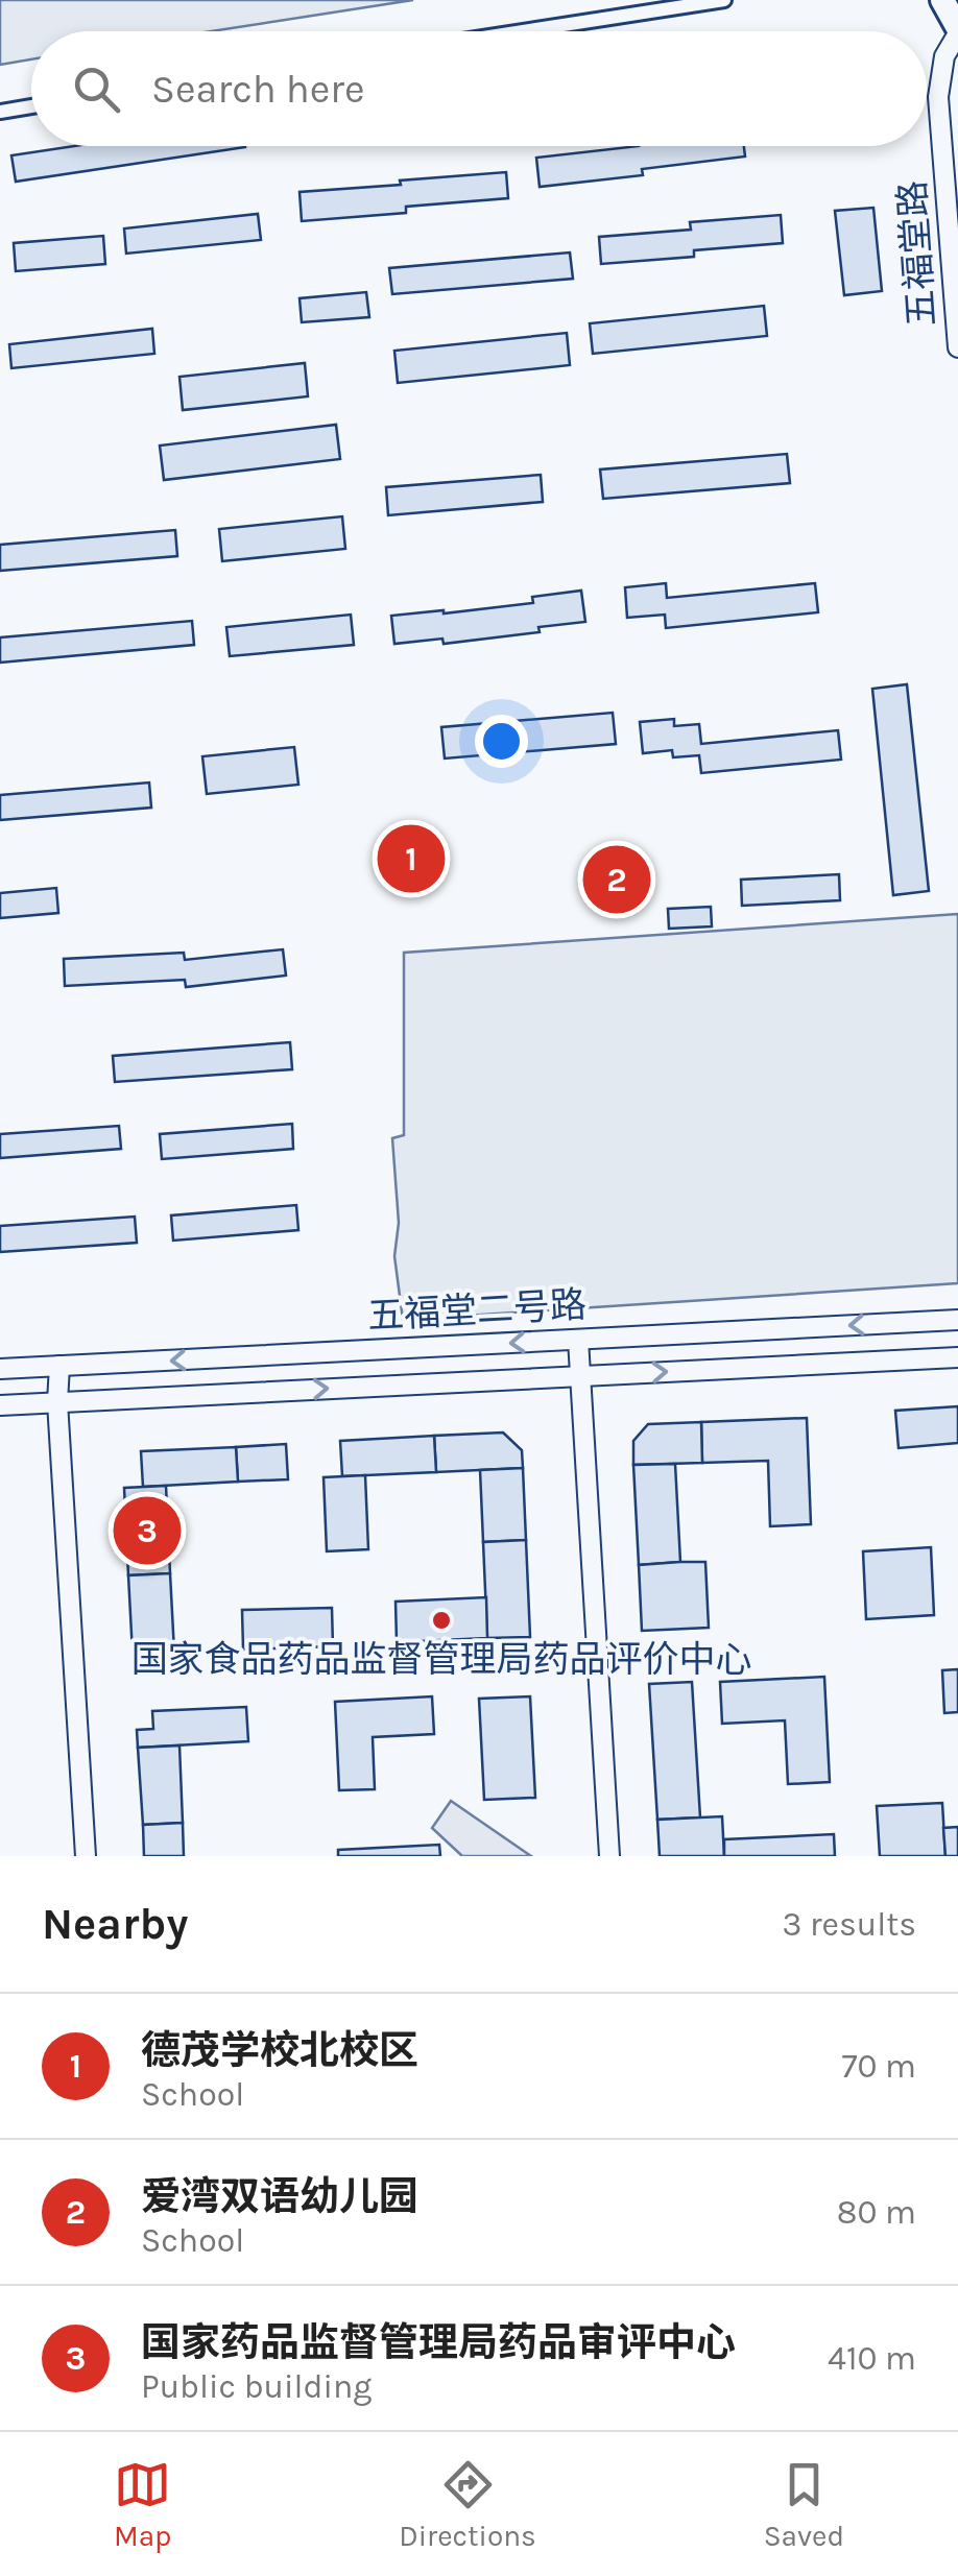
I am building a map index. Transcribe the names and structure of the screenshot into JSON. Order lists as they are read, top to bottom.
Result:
{
  "streets": {
    "main road": ["五福堂路", "五福堂二号路"]
  },
  "places": ["国家食品药品监督管理局药品评价中心"],
  "page": {
    "search": "Search here",
    "pins": ["1", "2", "3"],
    "heading": ["Nearby", "3 results"],
    "list": [
      {
        "mark": "1",
        "name": "德茂学校北校区",
        "note": "School",
        "value": "70 m"
      },
      {
        "mark": "2",
        "name": "爱湾双语幼儿园",
        "note": "School",
        "value": "80 m"
      },
      {
        "mark": "3",
        "name": "国家药品监督管理局药品审评中心",
        "note": "Public building",
        "value": "410 m"
      }
    ],
    "nav": ["Map", "Directions", "Saved"]
  }
}
